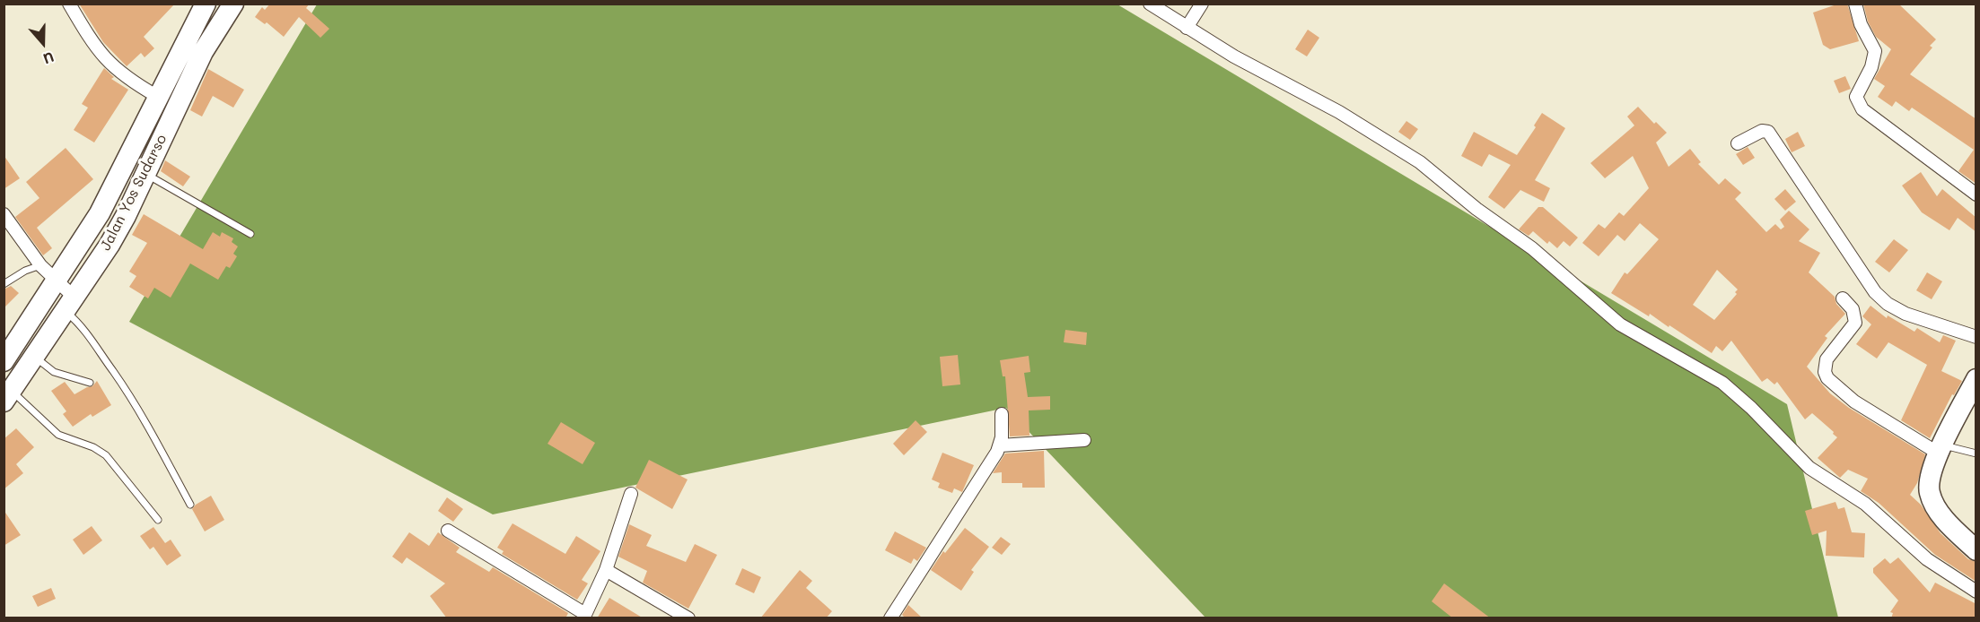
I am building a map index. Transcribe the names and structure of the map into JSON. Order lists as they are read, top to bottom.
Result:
{
  "streets": {
    "highway": ["Jalan Yos Sudarso"]
  },
  "north": "bottom"
}
